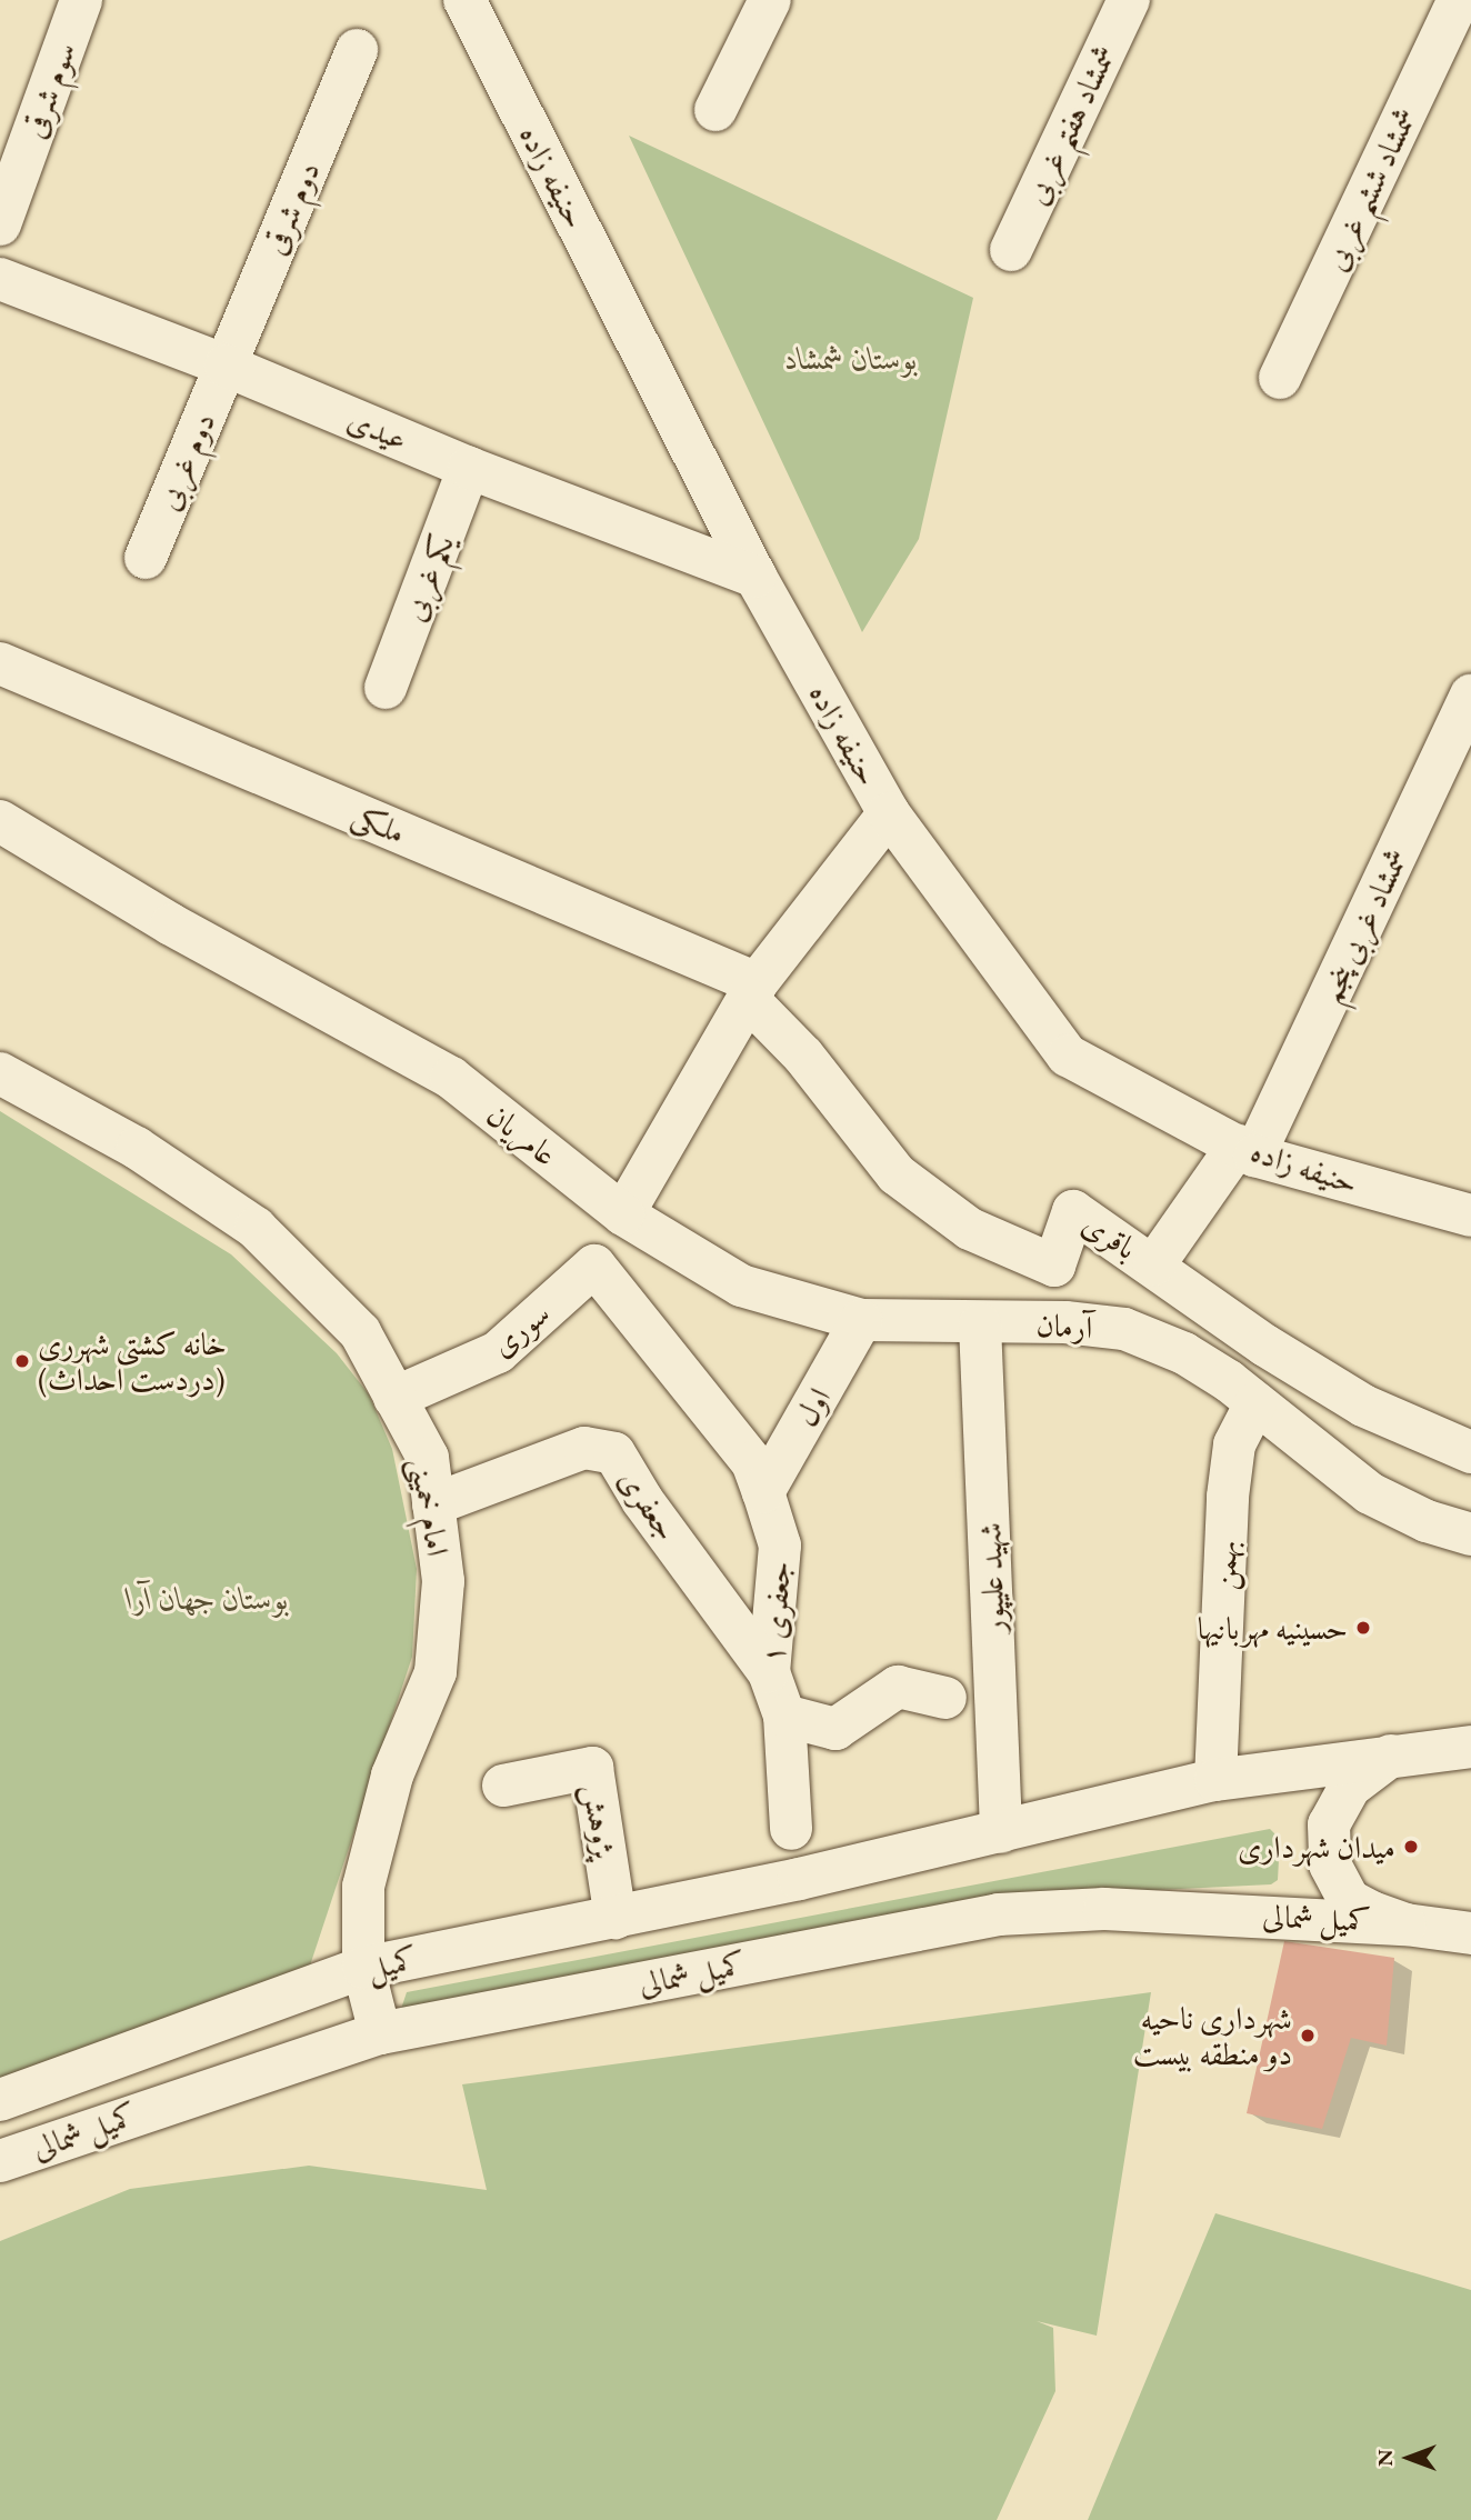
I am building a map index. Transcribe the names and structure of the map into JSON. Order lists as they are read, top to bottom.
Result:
{
  "streets": {
    "street": [
      "سوم شرقی",
      "شمشاد هفتم غربی",
      "حنیفه زاده",
      "شمشاد ششم غربی",
      "دوم شرقی",
      "عیدی",
      "دوم غربی",
      "یکم غربی",
      "ملکی",
      "شمشاد غربی پنجم",
      "عامریان",
      "باقری",
      "آرمان",
      "سوری",
      "اول",
      "جعفری",
      "امام خمینی",
      "بهمن",
      "شهید علیپور",
      "جعفری ۱",
      "پژوهش",
      "کمیل شمالی",
      "کمیل"
    ]
  },
  "crossings": [
    ["حنیفه زاده", "عیدی"],
    ["حنیفه زاده", "شمشاد غربی پنجم"],
    ["دوم شرقی", "عیدی"],
    ["دوم شرقی", "دوم غربی"],
    ["عیدی", "دوم غربی"],
    ["عیدی", "یکم غربی"],
    ["ملکی", "باقری"],
    ["عامریان", "آرمان"],
    ["آرمان", "اول"],
    ["آرمان", "بهمن"],
    ["آرمان", "شهید علیپور"],
    ["سوری", "امام خمینی"],
    ["سوری", "جعفری ۱"],
    ["اول", "جعفری ۱"],
    ["جعفری", "امام خمینی"],
    ["جعفری", "جعفری ۱"],
    ["امام خمینی", "کمیل شمالی"],
    ["امام خمینی", "کمیل"],
    ["شهید علیپور", "کمیل"],
    ["پژوهش", "کمیل"]
  ],
  "parks": ["بوستان شمشاد", "بوستان جهان آرا"],
  "places": [
    "خانه کشتی شهرری (دردست احداث)",
    "حسینیه مهربانیها",
    "میدان شهرداری",
    "شهرداری ناحیه دو منطقه بیست"
  ],
  "north": "left"
}
